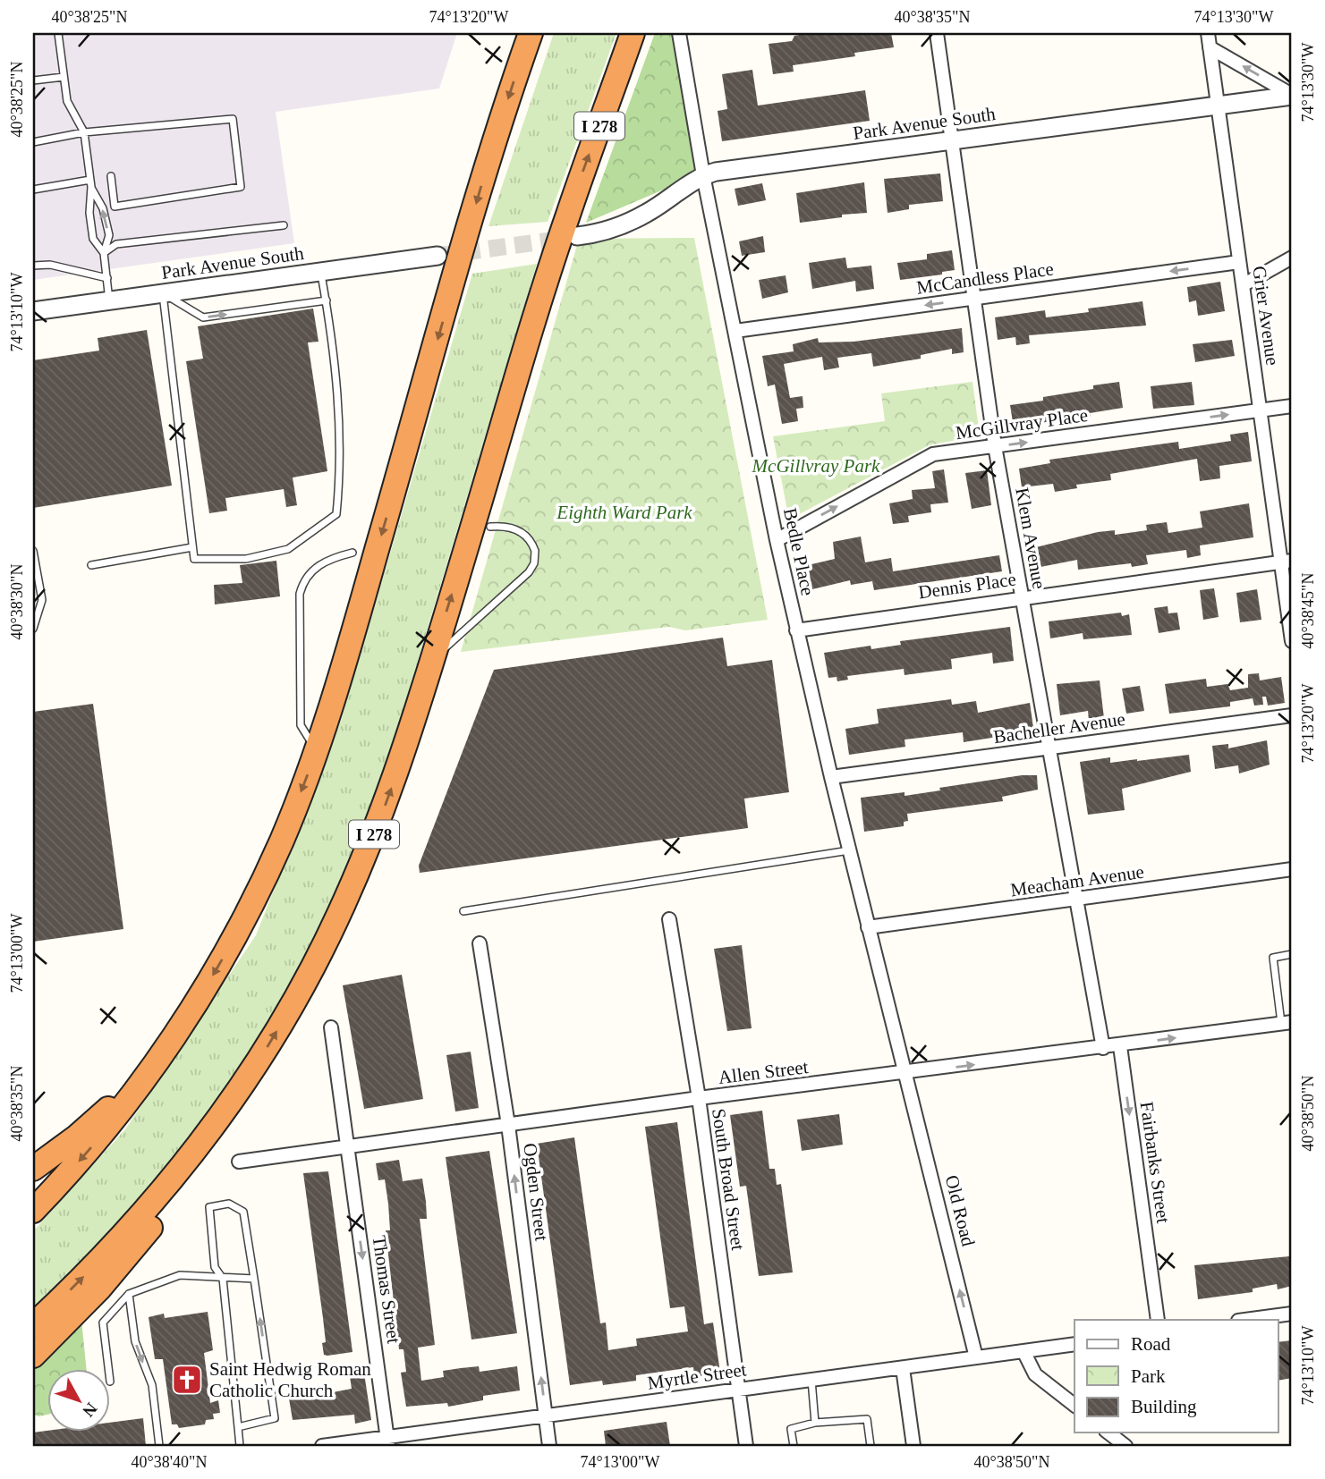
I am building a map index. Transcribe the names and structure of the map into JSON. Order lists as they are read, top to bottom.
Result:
{
  "streets": {
    "highway": ["I 278"],
    "street": [
      "Park Avenue South",
      "McCandless Place",
      "Grier Avenue",
      "McGillvray Place",
      "Klem Avenue",
      "Bedle Place",
      "Dennis Place",
      "Bacheller Avenue",
      "Meacham Avenue",
      "Allen Street",
      "Fairbanks Street",
      "South Broad Street",
      "Ogden Street",
      "Old Road",
      "Thomas Street",
      "Myrtle Street"
    ]
  },
  "crossings": [
    ["Park Avenue South", "Grier Avenue"],
    ["Park Avenue South", "Klem Avenue"],
    ["Park Avenue South", "Bedle Place"],
    ["McCandless Place", "Grier Avenue"],
    ["McCandless Place", "Klem Avenue"],
    ["McCandless Place", "Bedle Place"],
    ["Grier Avenue", "McGillvray Place"],
    ["Grier Avenue", "Dennis Place"],
    ["McGillvray Place", "Klem Avenue"],
    ["McGillvray Place", "Bedle Place"],
    ["Klem Avenue", "Dennis Place"],
    ["Klem Avenue", "Bacheller Avenue"],
    ["Klem Avenue", "Meacham Avenue"],
    ["Klem Avenue", "Allen Street"],
    ["Bedle Place", "Dennis Place"],
    ["Bedle Place", "Bacheller Avenue"],
    ["Bedle Place", "Meacham Avenue"],
    ["Bedle Place", "Allen Street"],
    ["Bedle Place", "Old Road"],
    ["Allen Street", "Fairbanks Street"],
    ["Allen Street", "South Broad Street"],
    ["Allen Street", "Ogden Street"],
    ["Allen Street", "Old Road"],
    ["Allen Street", "Thomas Street"],
    ["South Broad Street", "Myrtle Street"],
    ["Ogden Street", "Myrtle Street"],
    ["Old Road", "Myrtle Street"],
    ["Thomas Street", "Myrtle Street"]
  ],
  "one_way": [
    "McCandless Place",
    "McGillvray Place",
    "Fairbanks Street",
    "Ogden Street",
    "Old Road",
    "Thomas Street"
  ],
  "parks": ["McGillvray Park", "Eighth Ward Park"],
  "places": {
    "church": ["Saint Hedwig Roman Catholic Church"]
  },
  "legend": ["Road", "Park", "Building"],
  "north": "bottom right",
  "coordinates": [
    "40°38'25\"N",
    "74°13'20\"W",
    "40°38'35\"N",
    "74°13'30\"W",
    "74°13'10\"W",
    "40°38'30\"N",
    "40°38'45\"N",
    "74°13'00\"W",
    "40°38'50\"N",
    "40°38'40\"N"
  ]
}
